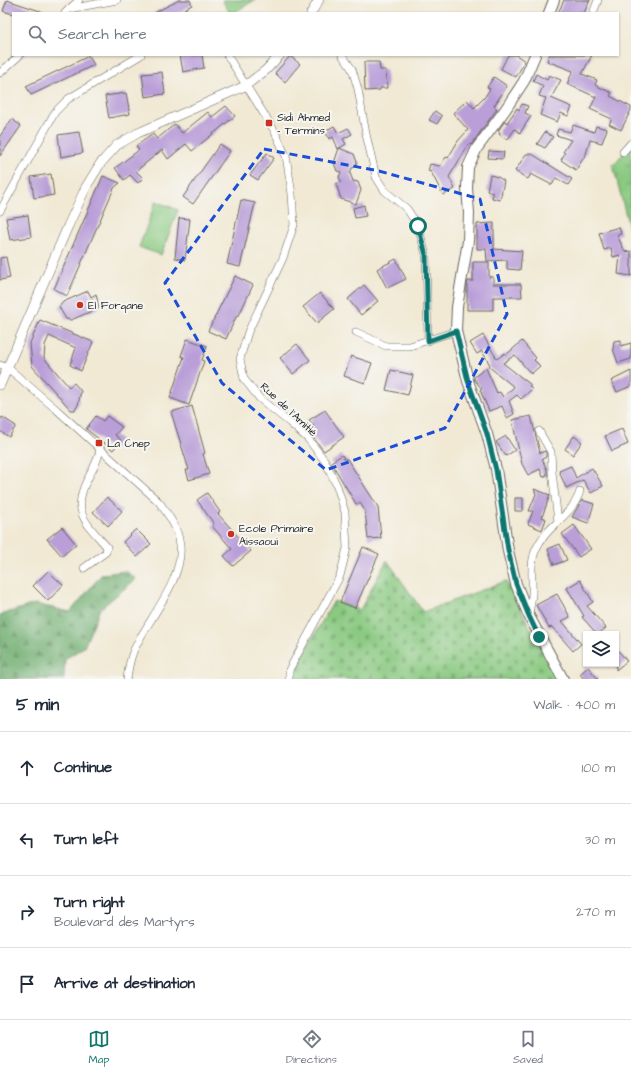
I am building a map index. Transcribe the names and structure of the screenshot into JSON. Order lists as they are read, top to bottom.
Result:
{
  "streets": {
    "street": ["Rue de l'Amitié"]
  },
  "places": {
    "transit": ["Sidi Ahmed - Termins", "La Cnep"],
    "other": ["El Forqane", "Ecole Primaire Aissaoui"]
  },
  "page": {
    "search": "Search here",
    "heading": ["5 min", "Walk · 400 m"],
    "list": [
      ["Continue", "100 m"],
      ["Turn left", "30 m"],
      ["Turn right", "Boulevard des Martyrs", "270 m"],
      "Arrive at destination"
    ],
    "nav": ["Map", "Directions", "Saved"]
  }
}
